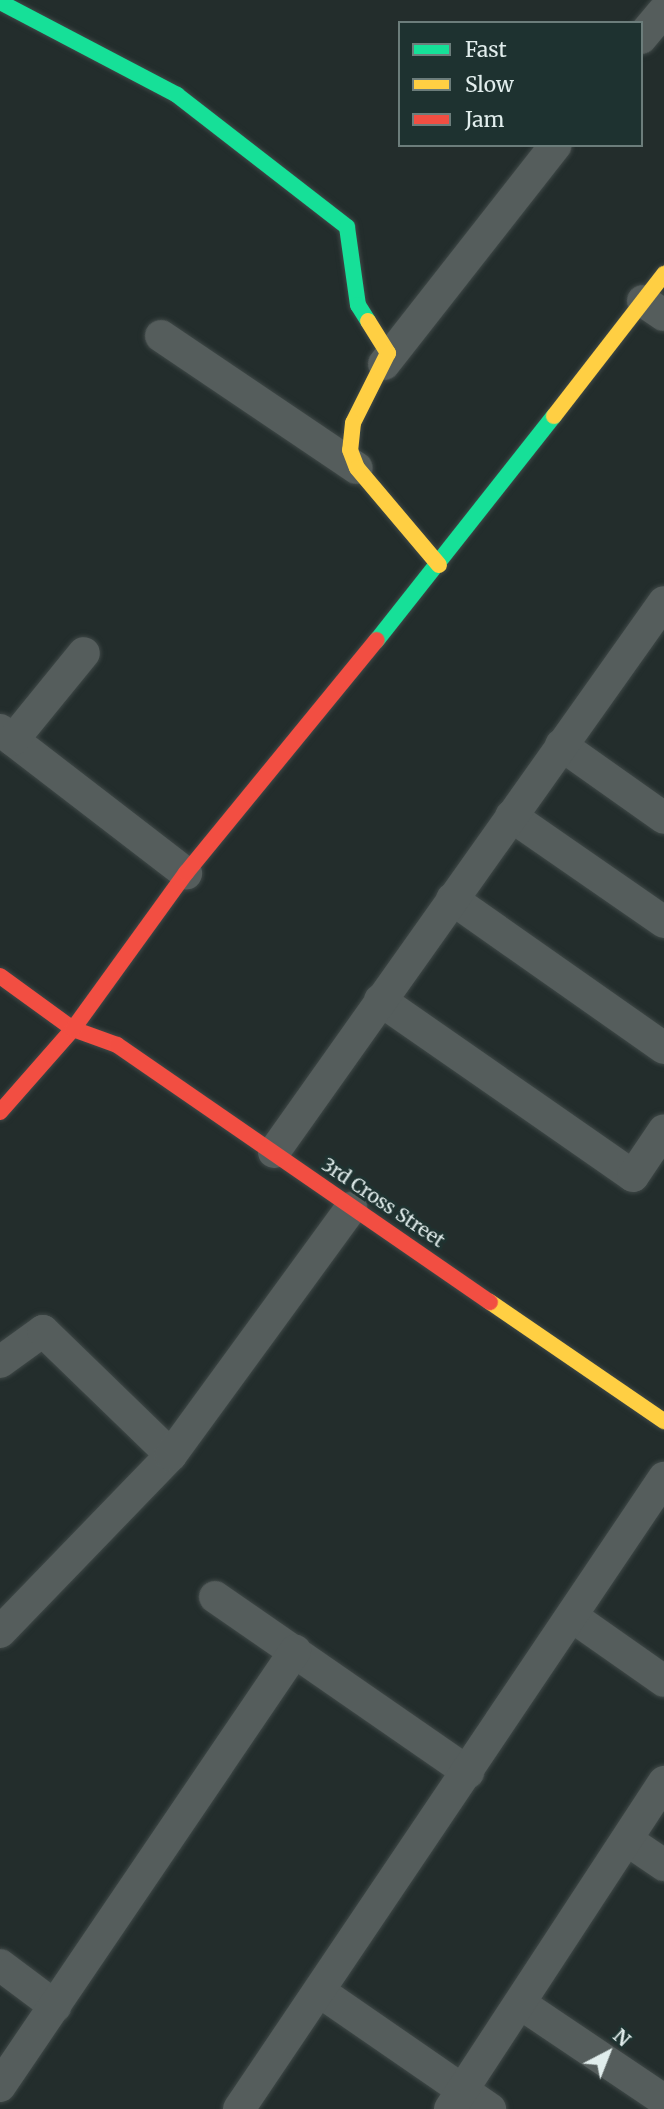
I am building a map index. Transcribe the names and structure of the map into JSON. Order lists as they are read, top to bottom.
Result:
{
  "streets": {
    "street": ["3rd Cross Street"]
  },
  "legend": ["Fast", "Slow", "Jam"],
  "north": "top right"
}
